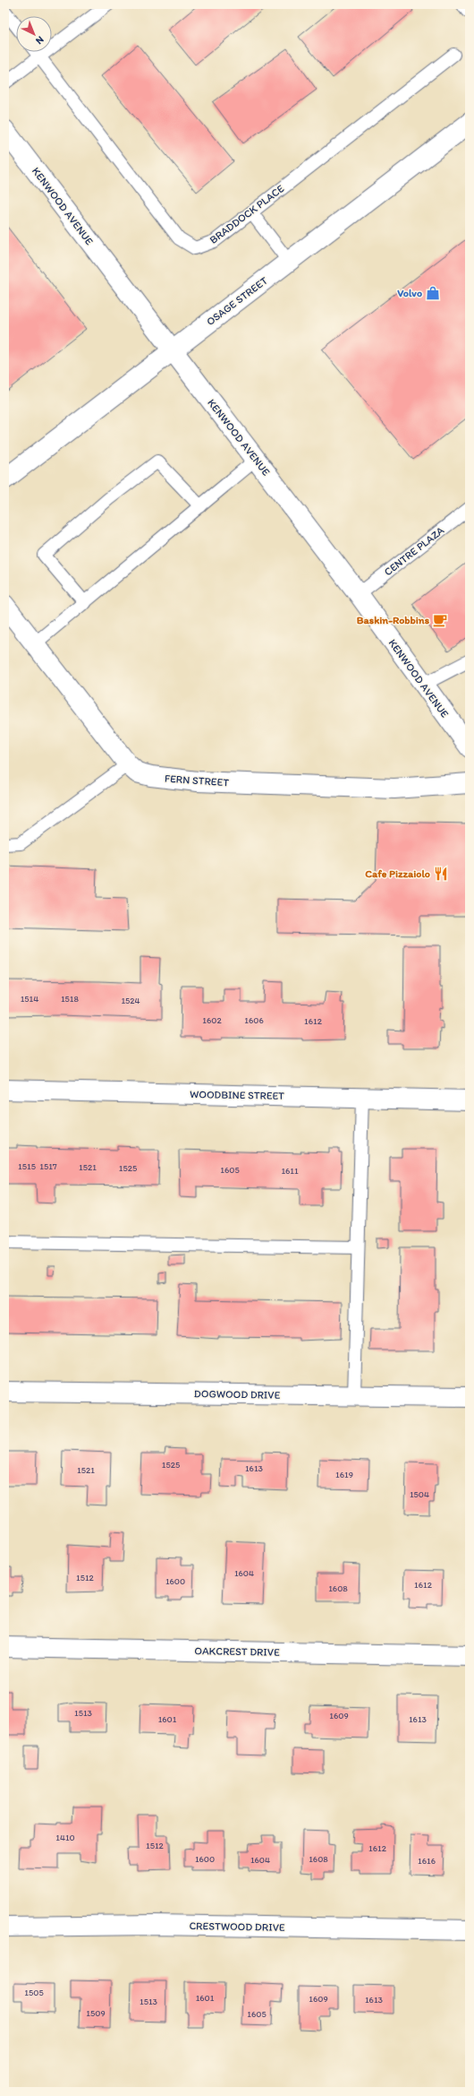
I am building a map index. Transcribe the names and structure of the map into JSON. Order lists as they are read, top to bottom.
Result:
{
  "streets": {
    "street": [
      "KENWOOD AVENUE",
      "OSAGE STREET",
      "FERN STREET",
      "WOODBINE STREET",
      "DOGWOOD DRIVE",
      "OAKCREST DRIVE",
      "CRESTWOOD DRIVE"
    ],
    "lane": ["BRADDOCK PLACE", "CENTRE PLAZA"]
  },
  "crossings": [
    ["KENWOOD AVENUE", "OSAGE STREET"],
    ["KENWOOD AVENUE", "CENTRE PLAZA"]
  ],
  "places": {
    "shop": ["Volvo"],
    "cafe": ["Baskin-Robbins"],
    "restaurant": ["Cafe Pizzaiolo"]
  },
  "house_numbers": [
    "1514",
    "1518",
    "1524",
    "1602",
    "1606",
    "1612",
    "1515",
    "1517",
    "1521",
    "1525",
    "1605",
    "1611",
    "1525",
    "1613",
    "1521",
    "1619",
    "1504",
    "1604",
    "1512",
    "1600",
    "1612",
    "1608",
    "1513",
    "1609",
    "1601",
    "1613",
    "1410",
    "1512",
    "1612",
    "1600",
    "1608",
    "1604",
    "1616",
    "1505",
    "1601",
    "1609",
    "1613",
    "1513",
    "1509",
    "1605"
  ],
  "north": "bottom right"
}
